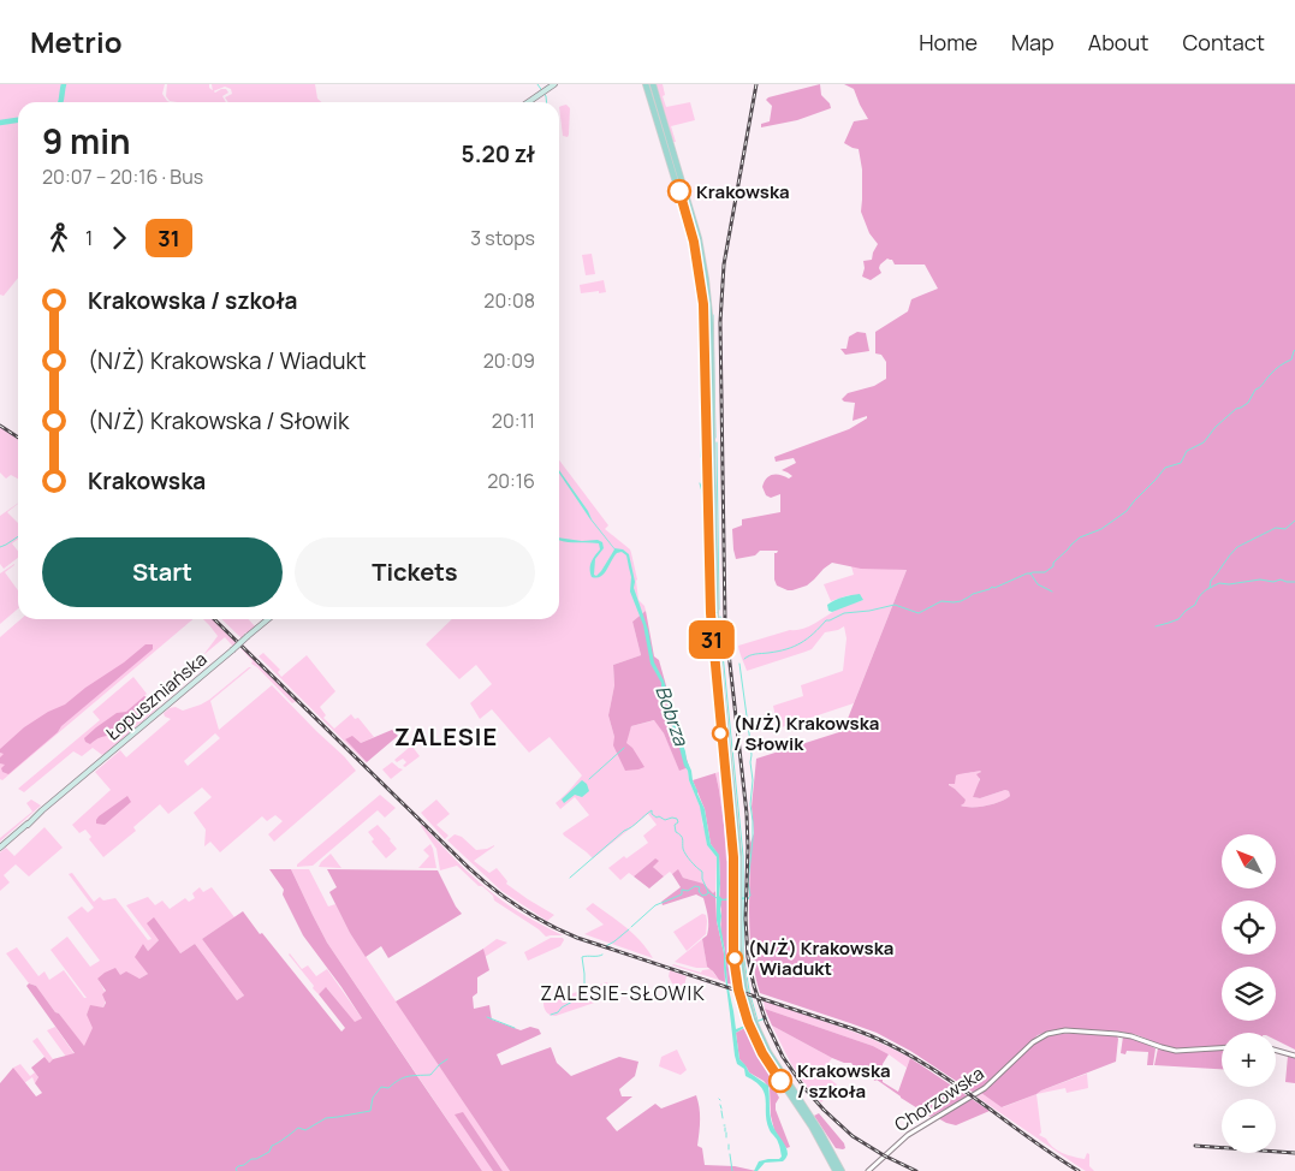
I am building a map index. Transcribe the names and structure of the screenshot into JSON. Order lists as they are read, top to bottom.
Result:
{
  "streets": {
    "main road": ["Łopuszniańska"],
    "street": ["Chorzowska"]
  },
  "districts": ["ZALESIE", "ZALESIE-SŁOWIK"],
  "water": ["Bobrza"],
  "places": [
    "Krakowska",
    "(N/Ż) Krakowska / Słowik",
    "(N/Ż) Krakowska / Wiadukt",
    "Krakowska / szkoła"
  ],
  "lines": ["bus line 31"],
  "north": "top left",
  "page": {
    "header": "Metrio",
    "nav": [
      "Home",
      "Map",
      "About",
      "Contact"
    ],
    "on_map": "31",
    "heading": ["9 min", "20:07 – 20:16 · Bus", "5.20 zł"],
    "legs": ["1", "31", "3 stops"],
    "list": [
      {
        "name": "Krakowska / szkoła",
        "value": "20:08"
      },
      {
        "name": "(N/Ż) Krakowska / Wiadukt",
        "value": "20:09"
      },
      {
        "name": "(N/Ż) Krakowska / Słowik",
        "value": "20:11"
      },
      {
        "name": "Krakowska",
        "value": "20:16"
      }
    ],
    "buttons": ["Start", "Tickets"],
    "map_buttons": ["+", "−"]
  }
}
